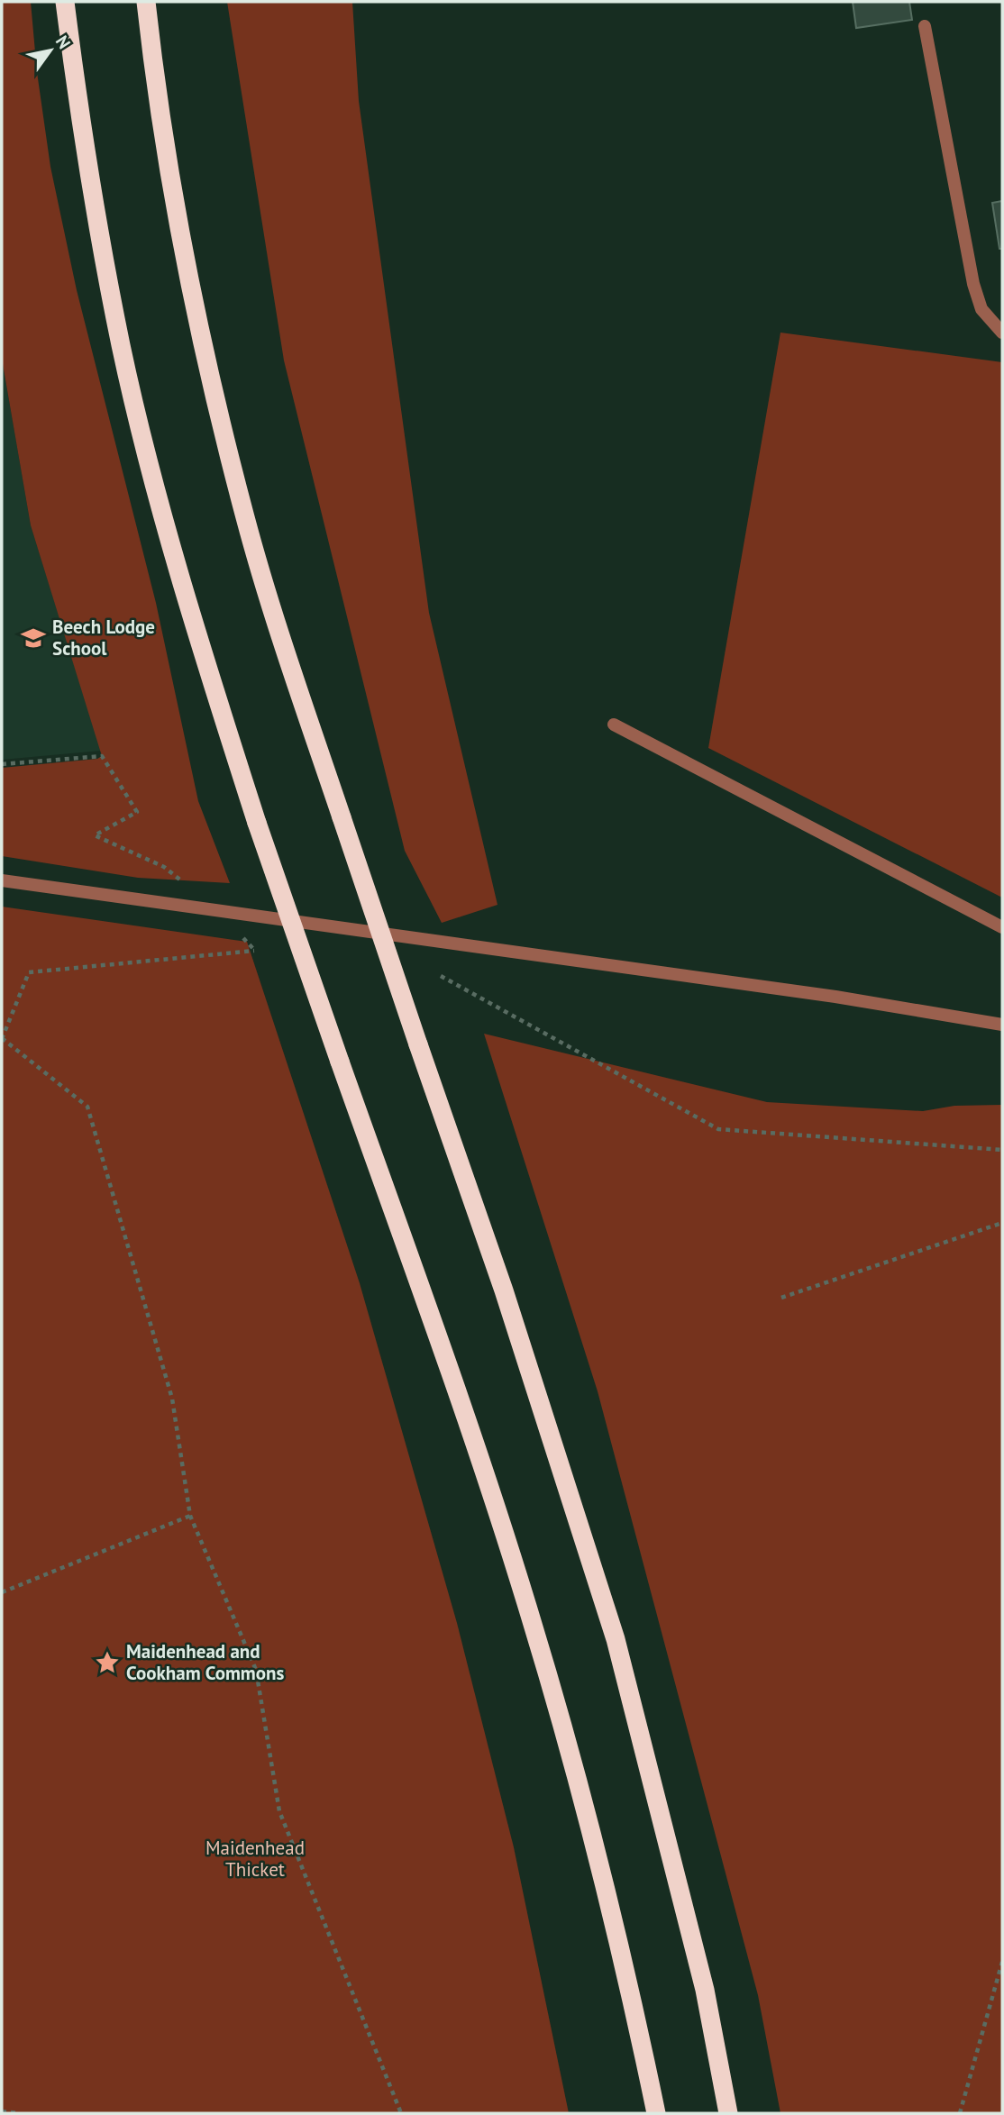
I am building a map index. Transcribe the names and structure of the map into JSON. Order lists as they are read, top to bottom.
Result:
{
  "parks": ["Maidenhead Thicket"],
  "places": {
    "school or university": ["Beech Lodge School"],
    "place": ["Maidenhead and Cookham Commons"]
  },
  "north": "top right"
}
